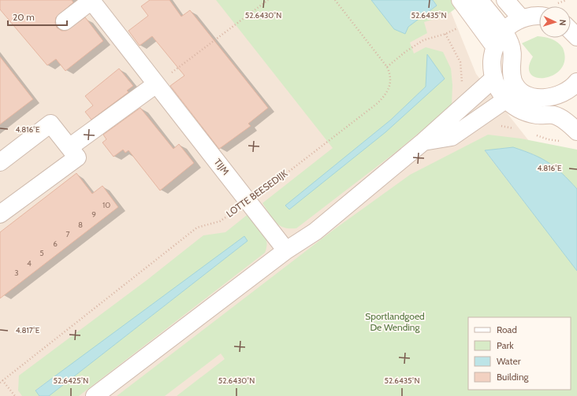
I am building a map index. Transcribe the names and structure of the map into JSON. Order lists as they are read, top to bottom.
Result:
{
  "streets": {
    "street": ["TIJM"],
    "path": ["LOTTE BEESEDIJK"]
  },
  "crossings": [
    ["TIJM", "LOTTE BEESEDIJK"]
  ],
  "parks": ["Sportlandgoed De Wending"],
  "house_numbers": [
    "10",
    "9",
    "8",
    "7",
    "6",
    "5",
    "4",
    "3"
  ],
  "legend": [
    "Road",
    "Park",
    "Water",
    "Building"
  ],
  "scale_bar": "20 m",
  "north": "right",
  "coordinates": [
    "52.6430°N",
    "52.6435°N",
    "4.816°E",
    "4.817°E",
    "52.6425°N"
  ]
}
